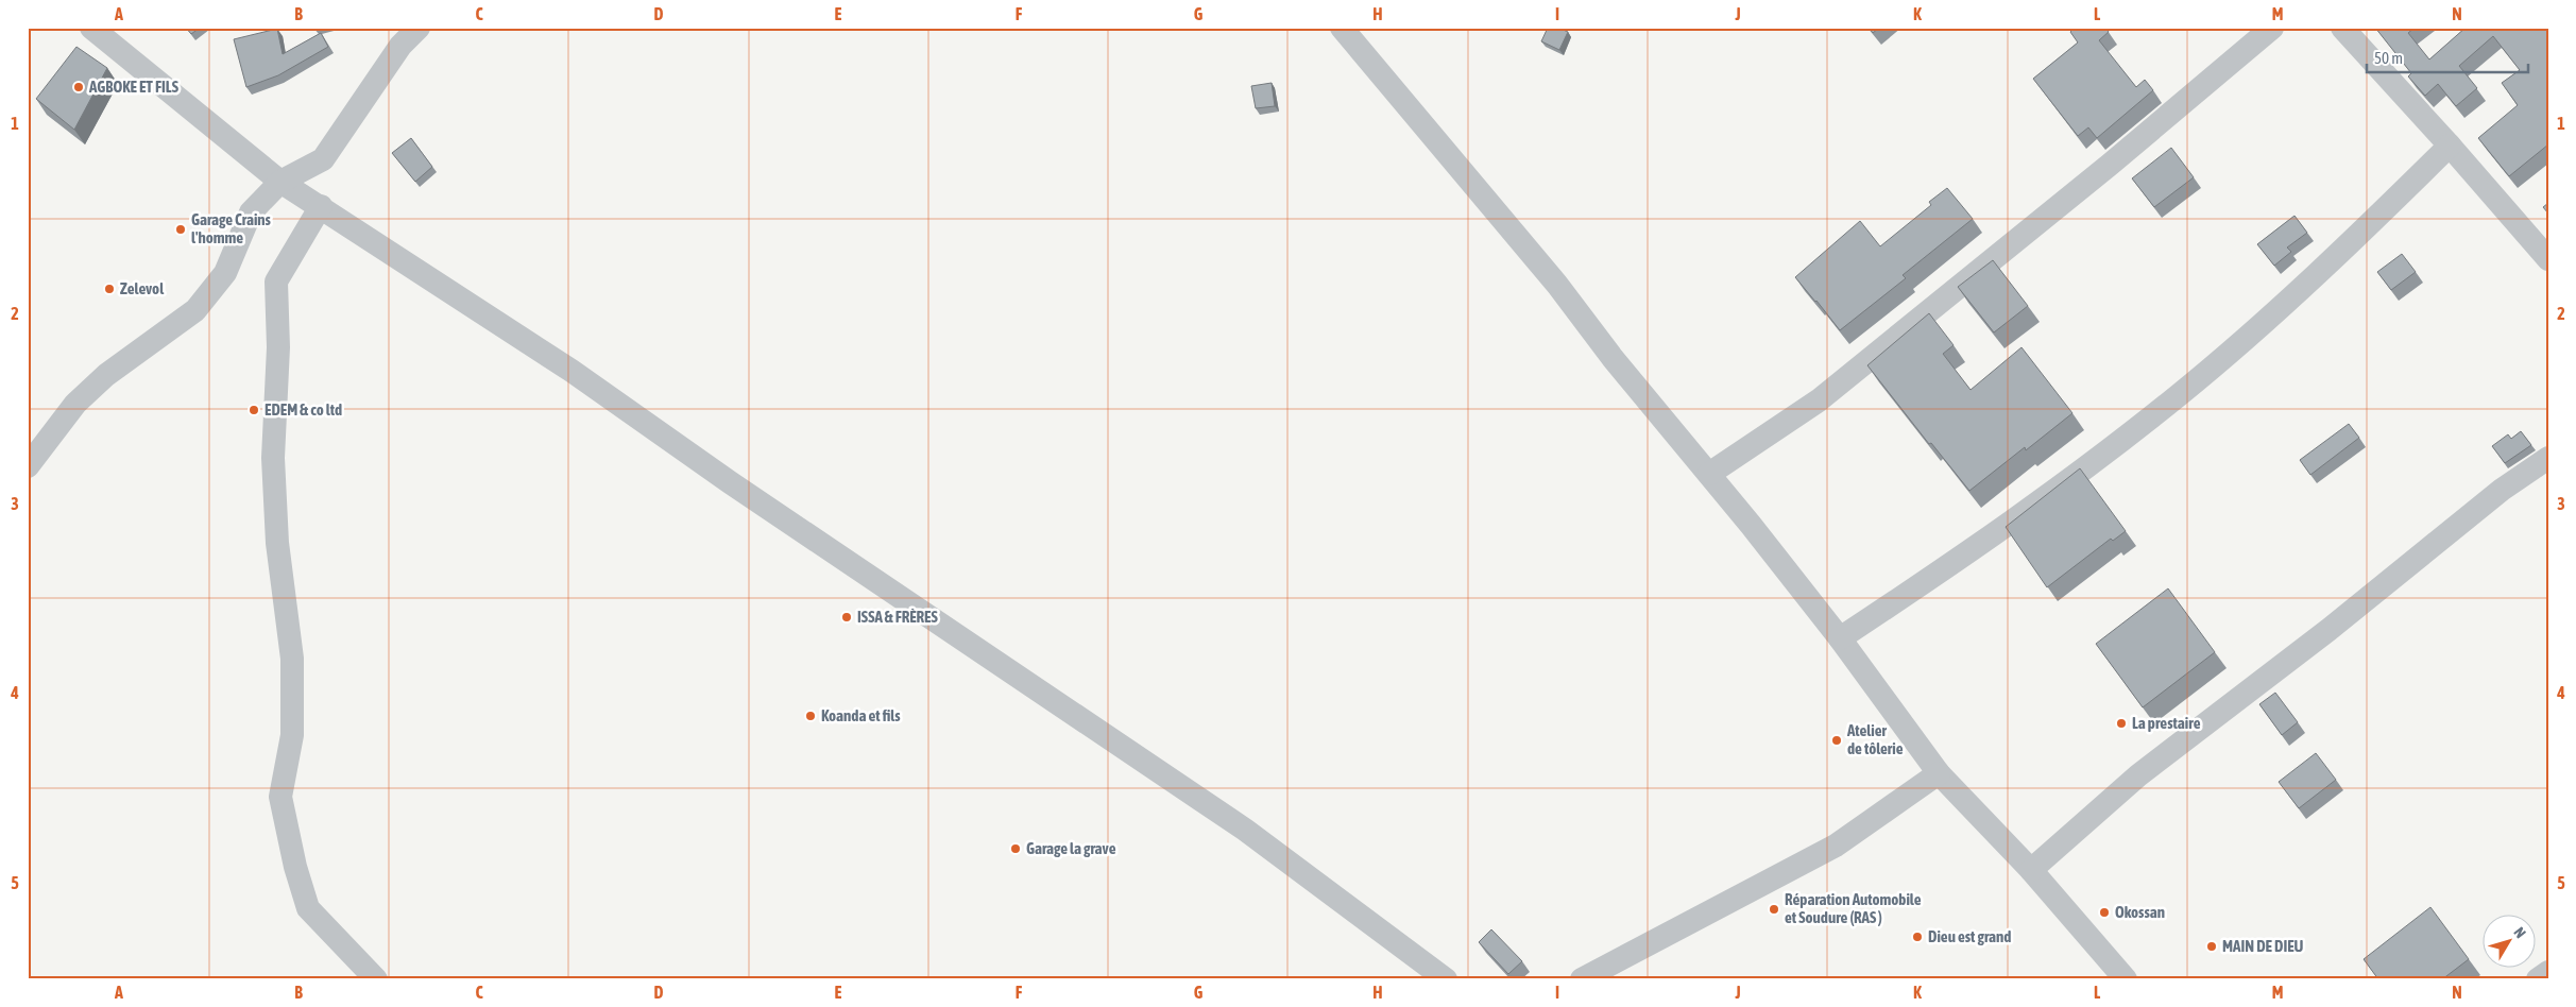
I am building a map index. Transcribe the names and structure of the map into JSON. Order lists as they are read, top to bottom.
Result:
{
  "places": [
    "AGBOKE ET FILS",
    "Garage Crains l'homme",
    "Zelevol",
    "EDEM & co ltd",
    "ISSA & FRÈRES",
    "Koanda et fils",
    "La prestaire",
    "Atelier de tôlerie",
    "Garage la grave",
    "Réparation Automobile et Soudure (RAS )",
    "Okossan",
    "Dieu est grand",
    "MAIN DE DIEU"
  ],
  "scale_bar": "50 m",
  "north": "top right",
  "grid": {
    "columns": [
      "A",
      "B",
      "C",
      "D",
      "E",
      "F",
      "G",
      "H",
      "I",
      "J",
      "K",
      "L",
      "M",
      "N"
    ],
    "rows": [
      "1",
      "2",
      "3",
      "4",
      "5"
    ]
  }
}
